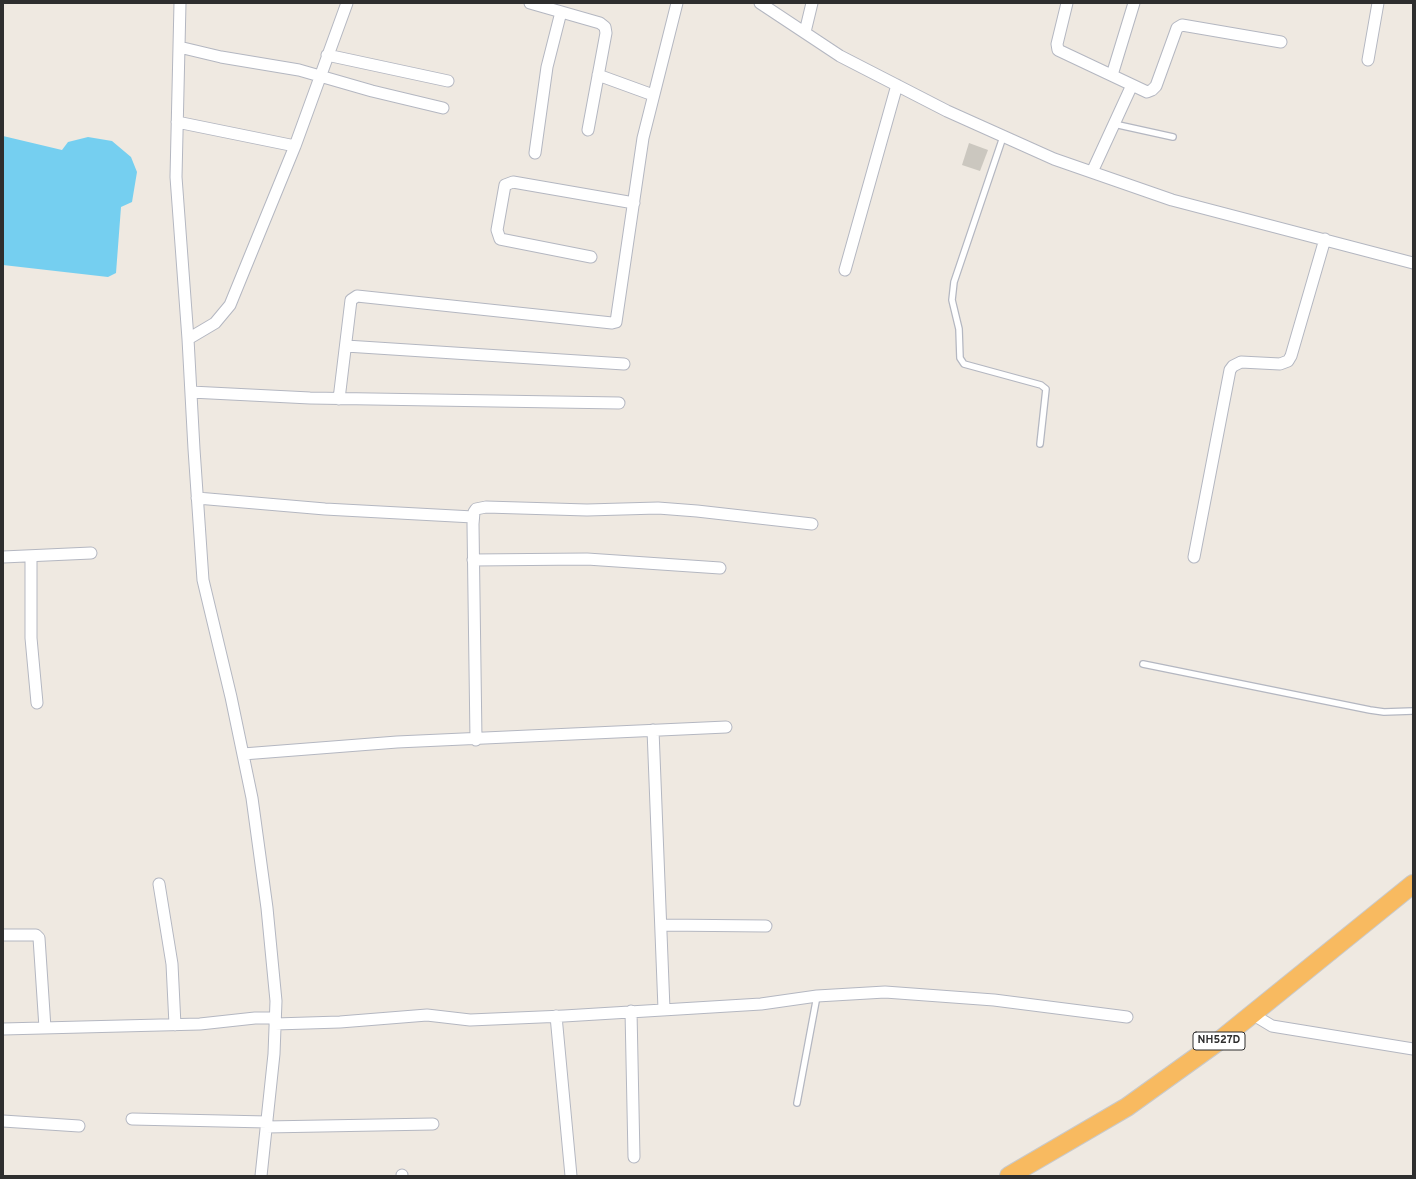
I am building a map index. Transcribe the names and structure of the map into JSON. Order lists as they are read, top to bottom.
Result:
{
  "streets": {
    "highway": ["NH527D"]
  }
}
